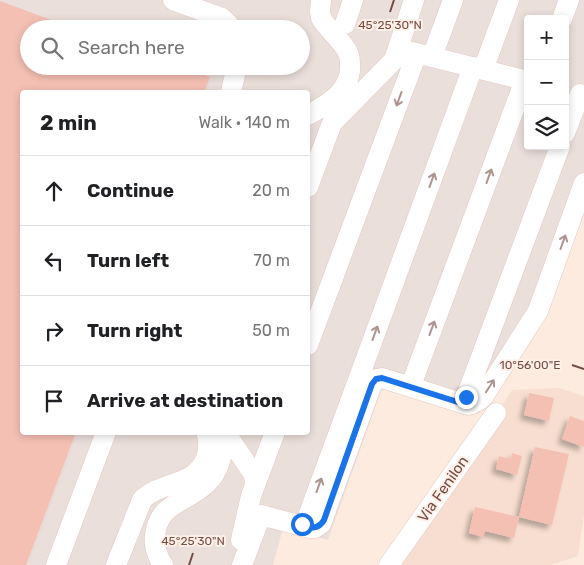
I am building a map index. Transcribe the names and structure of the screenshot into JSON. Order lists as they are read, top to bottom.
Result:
{
  "streets": {
    "street": ["Via Fenilon"]
  },
  "page": {
    "map_buttons": ["+", "−"],
    "search": "Search here",
    "heading": ["2 min", "Walk · 140 m"],
    "list": [
      ["Continue", "20 m"],
      ["Turn left", "70 m"],
      ["Turn right", "50 m"],
      "Arrive at destination"
    ]
  },
  "coordinates": ["45°25'30\"N", "10°56'00\"E"]
}
